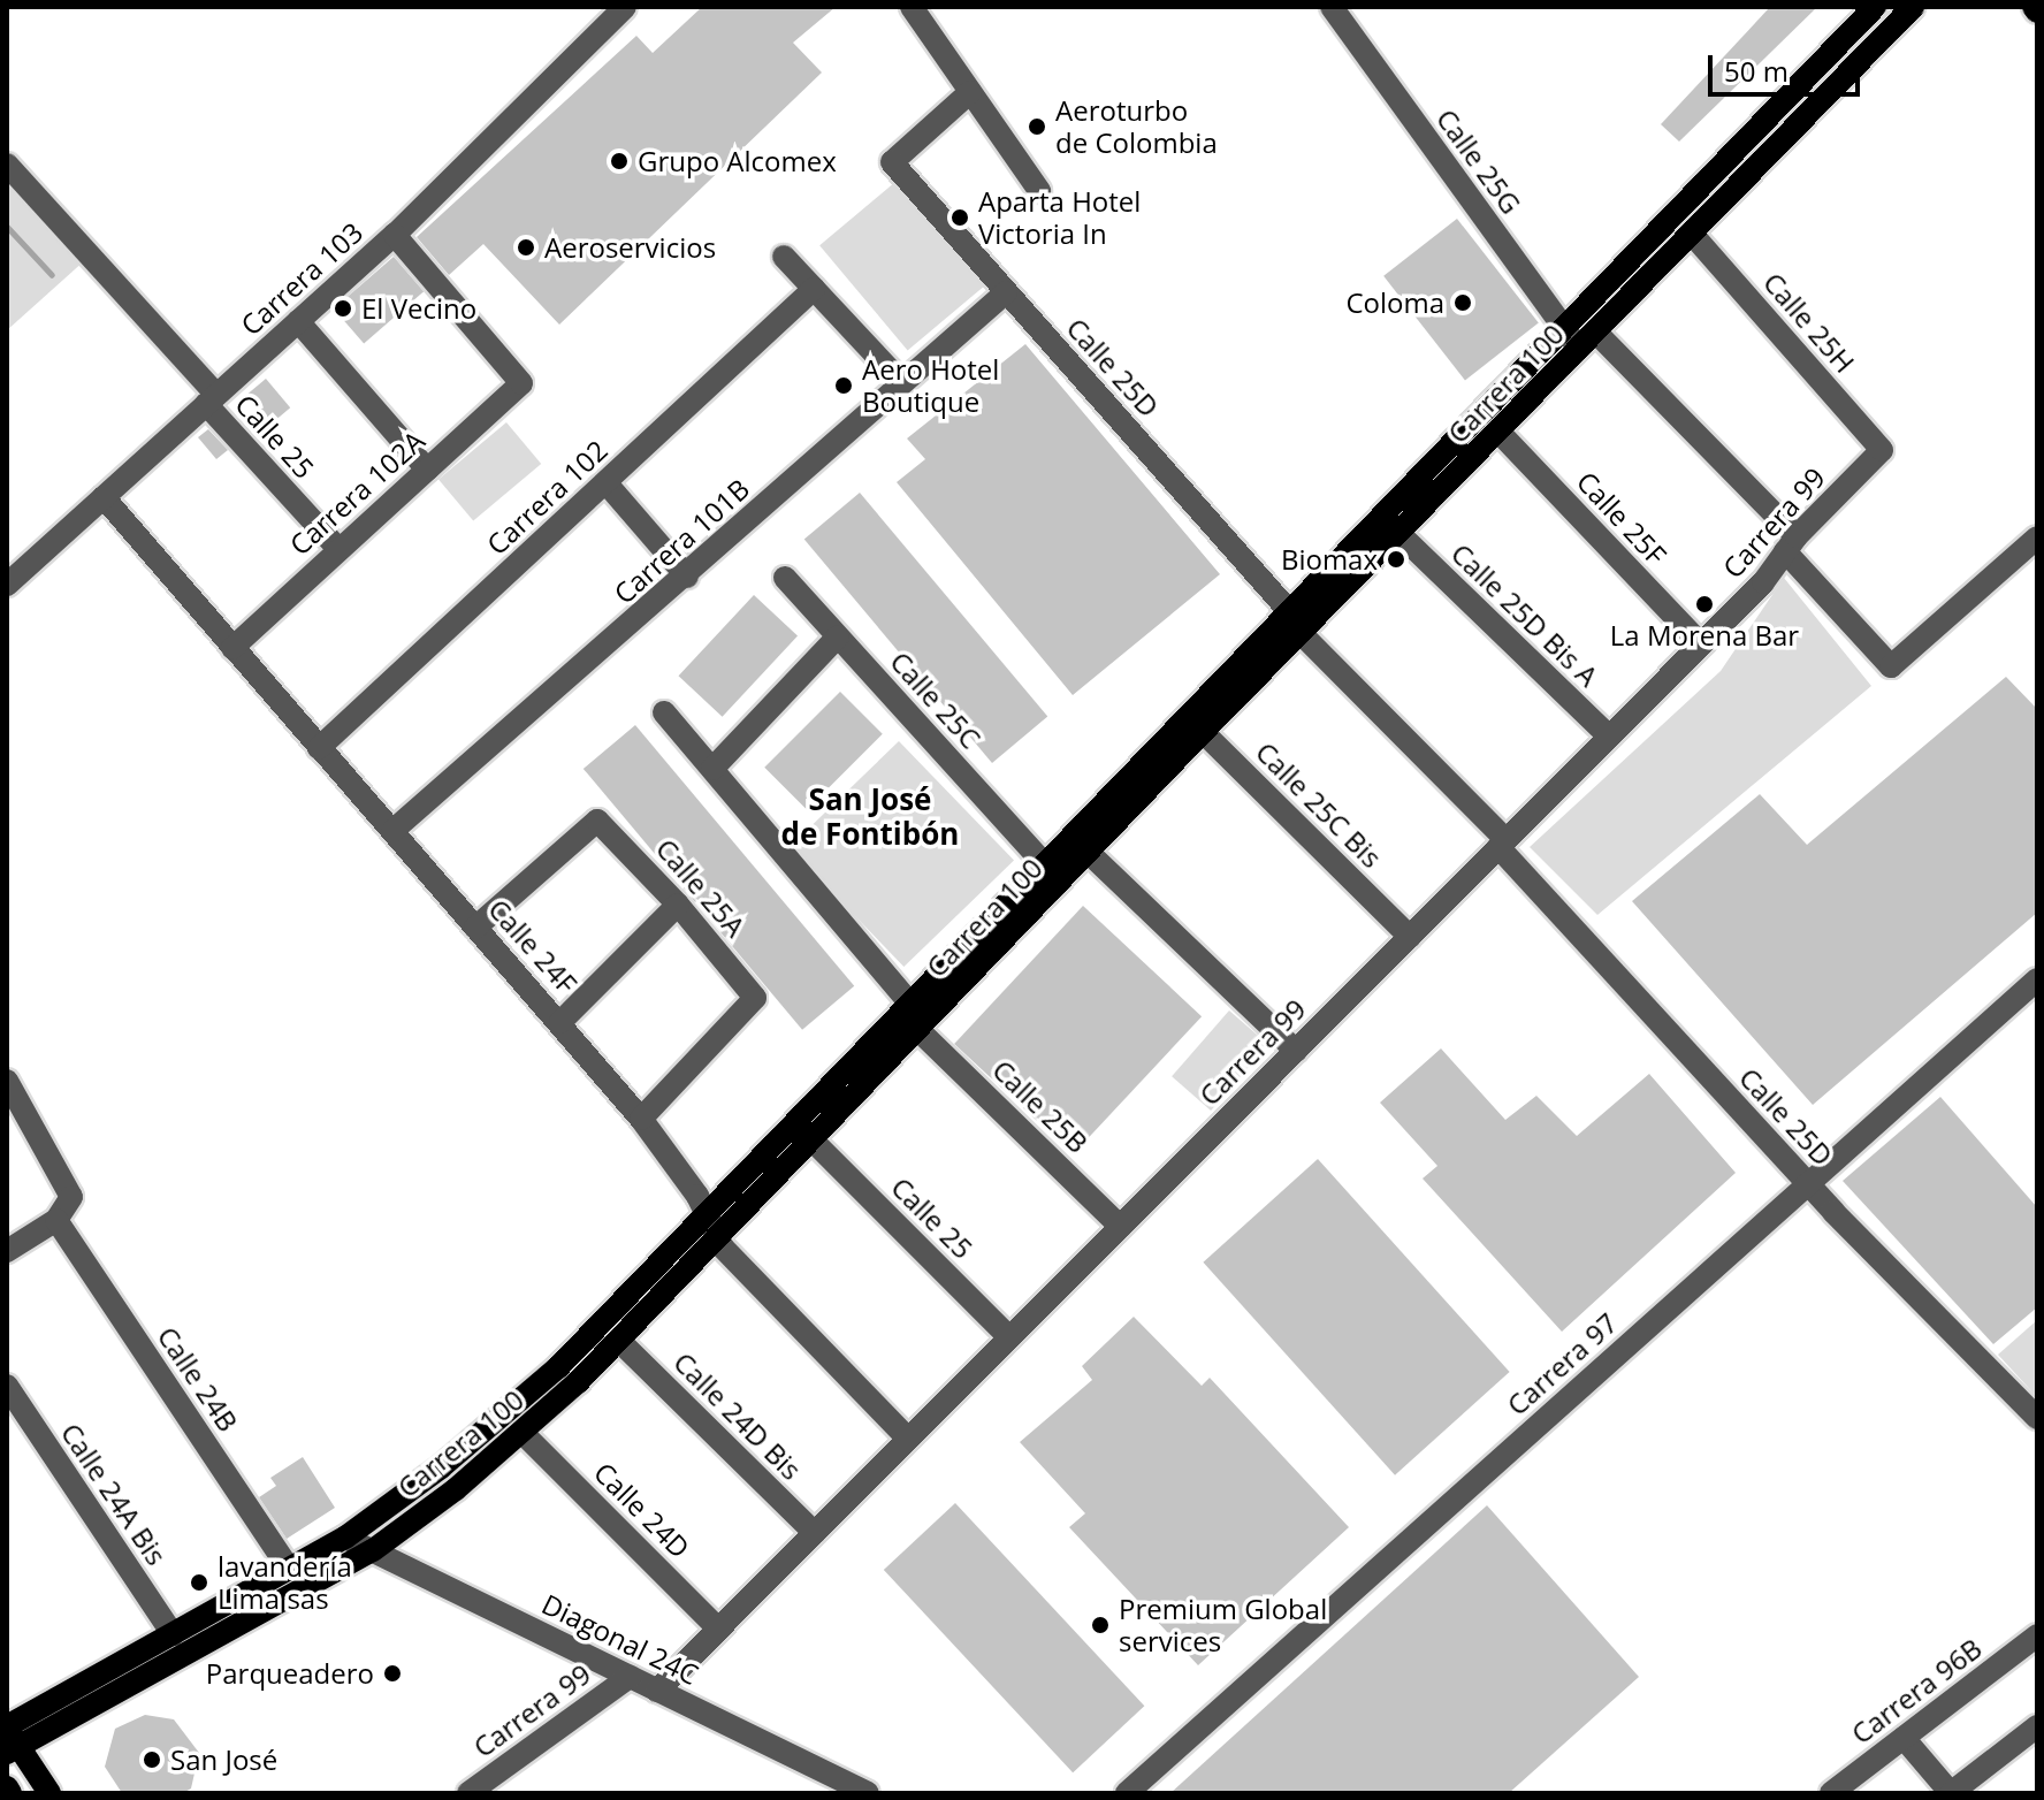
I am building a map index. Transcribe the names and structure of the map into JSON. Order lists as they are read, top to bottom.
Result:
{
  "streets": {
    "main road": ["Carrera 100"],
    "street": [
      "Calle 25G",
      "Carrera 103",
      "Calle 25H",
      "Calle 25D",
      "Calle 25",
      "Carrera 102A",
      "Carrera 102",
      "Calle 25F",
      "Carrera 99",
      "Carrera 101B",
      "Calle 25D Bis A",
      "Calle 25C",
      "Calle 25C Bis",
      "Calle 25A",
      "Calle 24F",
      "Calle 25B",
      "Carrera 97",
      "Calle 24B",
      "Calle 24D Bis",
      "Calle 24A Bis",
      "Calle 24D",
      "Diagonal 24C",
      "Carrera 96B"
    ]
  },
  "crossings": [
    ["Calle 25G", "Carrera 100"],
    ["Calle 25G", "Carrera 99"],
    ["Carrera 103", "Calle 25"],
    ["Carrera 103", "Carrera 102A"],
    ["Carrera 103", "Calle 24F"],
    ["Calle 25H", "Carrera 100"],
    ["Calle 25H", "Carrera 99"],
    ["Calle 25D", "Carrera 100"],
    ["Calle 25D", "Carrera 99"],
    ["Calle 25D", "Carrera 101B"],
    ["Calle 25D", "Carrera 97"],
    ["Carrera 100", "Calle 25"],
    ["Carrera 100", "Calle 25F"],
    ["Carrera 100", "Calle 25D Bis A"],
    ["Carrera 100", "Calle 25C"],
    ["Carrera 100", "Calle 25C Bis"],
    ["Carrera 100", "Calle 24F"],
    ["Carrera 100", "Calle 25B"],
    ["Carrera 100", "Calle 24B"],
    ["Carrera 100", "Calle 24D Bis"],
    ["Carrera 100", "Calle 24A Bis"],
    ["Carrera 100", "Calle 24D"],
    ["Carrera 100", "Diagonal 24C"],
    ["Calle 25", "Carrera 102A"],
    ["Calle 25", "Carrera 99"],
    ["Carrera 102A", "Calle 24F"],
    ["Carrera 102", "Calle 24F"],
    ["Calle 25F", "Carrera 99"],
    ["Carrera 99", "Calle 25D Bis A"],
    ["Carrera 99", "Calle 25C Bis"],
    ["Carrera 99", "Calle 24F"],
    ["Carrera 99", "Calle 25B"],
    ["Carrera 99", "Calle 24D Bis"],
    ["Carrera 99", "Calle 24D"],
    ["Carrera 99", "Diagonal 24C"],
    ["Carrera 101B", "Calle 24F"],
    ["Calle 25A", "Calle 24F"]
  ],
  "districts": ["San José de Fontibón"],
  "places": [
    "Aeroturbo de Colombia",
    "Grupo Alcomex",
    "Aparta Hotel Victoria In",
    "Aeroservicios",
    "Coloma",
    "El Vecino",
    "Aero Hotel Boutique",
    "Biomax",
    "La Morena Bar",
    "lavandería Lima sas",
    "Premium Global services",
    "Parqueadero",
    "San José"
  ],
  "scale_bar": "50 m"
}
